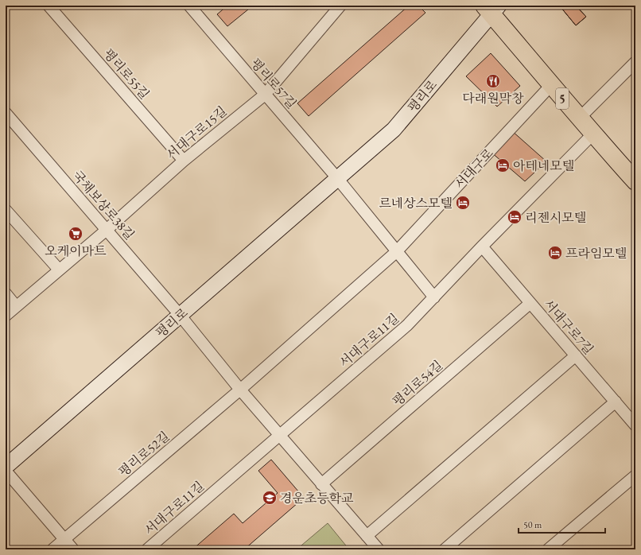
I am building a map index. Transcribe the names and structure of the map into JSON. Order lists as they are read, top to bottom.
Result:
{
  "streets": {
    "main road": ["평리로", "5"],
    "street": [
      "평리로55길",
      "평리로57길",
      "서대구로15길",
      "서대구로",
      "국채보상로38길",
      "서대구로7길",
      "서대구로11길",
      "평리로54길",
      "평리로52길"
    ]
  },
  "crossings": [
    ["평리로55길", "서대구로15길"],
    ["평리로57길", "평리로"],
    ["평리로57길", "서대구로15길"],
    ["평리로", "5"],
    ["평리로", "국채보상로38길"],
    ["5", "서대구로"],
    ["5", "서대구로11길"],
    ["서대구로15길", "국채보상로38길"],
    ["서대구로7길", "서대구로11길"],
    ["서대구로7길", "평리로54길"]
  ],
  "places": {
    "restaurant": ["다래원막창"],
    "hotel": [
      "아테네모텔",
      "르네상스모텔",
      "리젠시모텔",
      "프라임모텔"
    ],
    "supermarket": ["오케이마트"],
    "school or university": ["경운초등학교"]
  },
  "scale_bar": "50 m"
}
